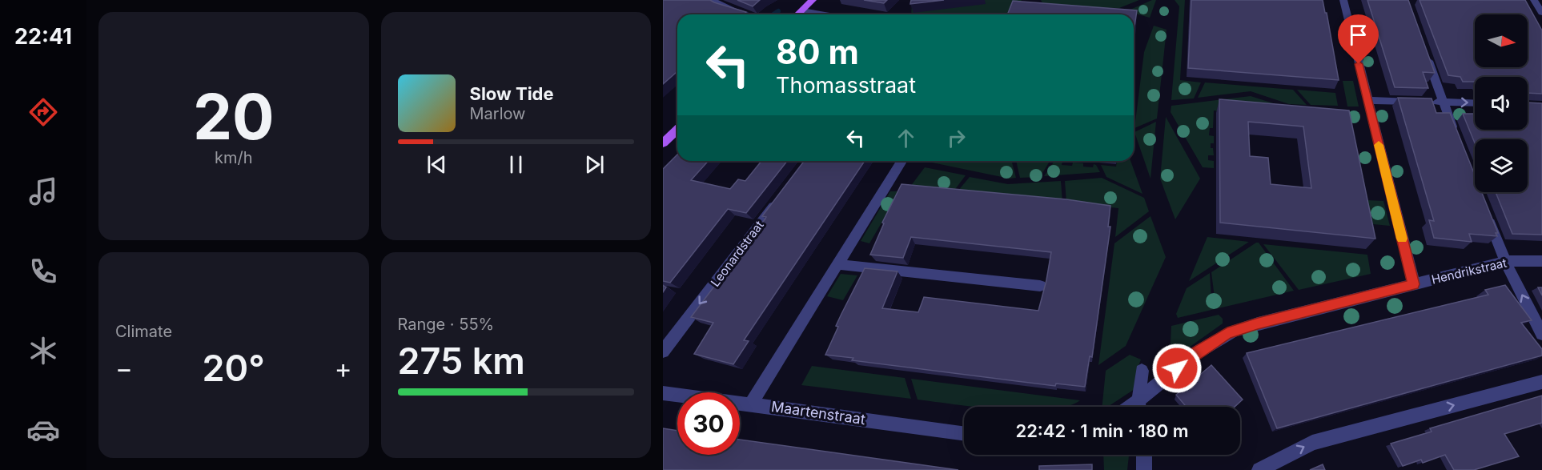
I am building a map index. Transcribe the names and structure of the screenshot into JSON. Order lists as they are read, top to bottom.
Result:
{
  "streets": {
    "street": ["Leonardstraat", "Hendrikstraat", "Maartenstraat"]
  },
  "north": "right",
  "page": {
    "tabs": "22:41",
    "tile": [
      ["20", "km/h"],
      "Climate",
      ["Range · 55%", "275 km"]
    ],
    "turn": ["80 m", "Thomasstraat"],
    "song": ["Slow Tide", "Marlow"],
    "heat": ["−", "20°", "+"],
    "limit": "30",
    "trip": "22:42 · 1 min · 180 m"
  }
}
